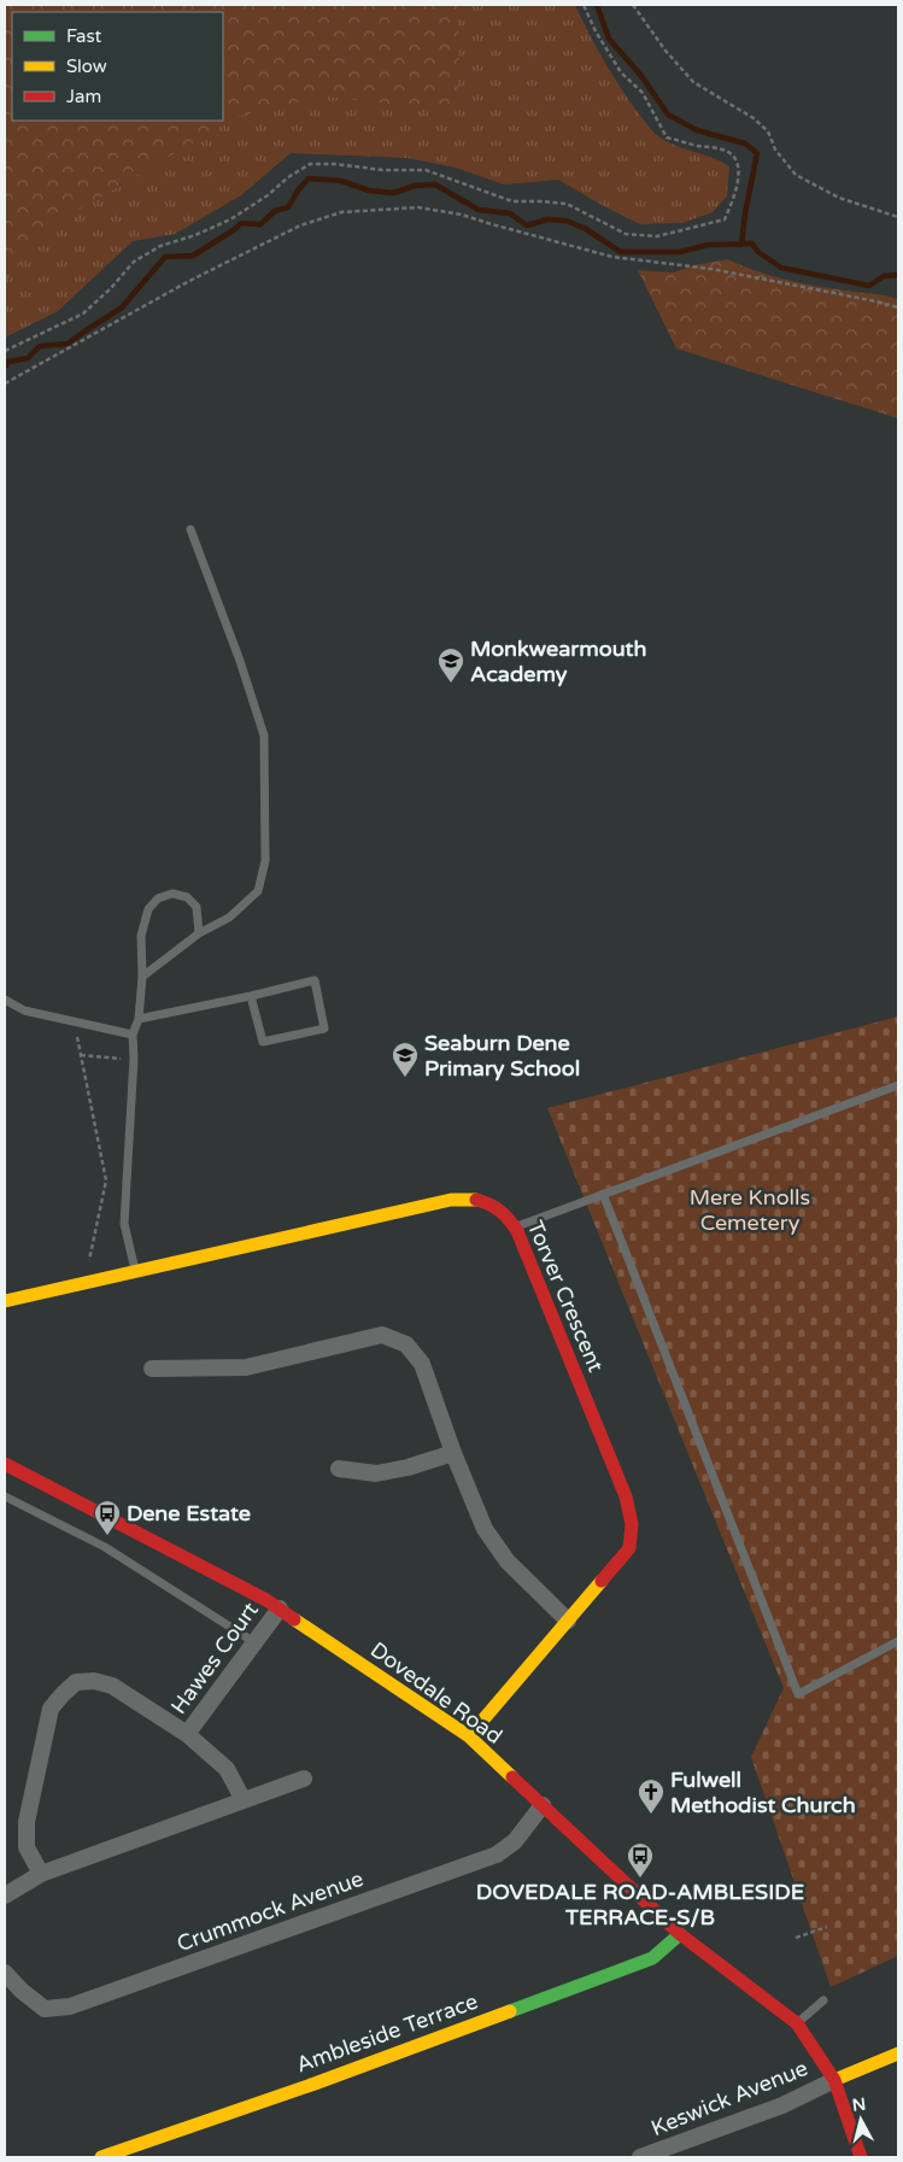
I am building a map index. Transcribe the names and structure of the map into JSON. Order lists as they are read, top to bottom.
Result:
{
  "streets": {
    "street": [
      "Torver Crescent",
      "Hawes Court",
      "Dovedale Road",
      "Crummock Avenue",
      "Ambleside Terrace",
      "Keswick Avenue"
    ]
  },
  "crossings": [
    ["Torver Crescent", "Dovedale Road"],
    ["Hawes Court", "Dovedale Road"],
    ["Dovedale Road", "Crummock Avenue"],
    ["Dovedale Road", "Ambleside Terrace"],
    ["Dovedale Road", "Keswick Avenue"]
  ],
  "parks": ["Mere Knolls Cemetery"],
  "places": {
    "school or university": ["Monkwearmouth Academy", "Seaburn Dene Primary School"],
    "bus stop": ["Dene Estate", "DOVEDALE ROAD-AMBLESIDE TERRACE-S/B"],
    "church": ["Fulwell Methodist Church"]
  },
  "legend": ["Fast", "Slow", "Jam"],
  "north": "top"
}
